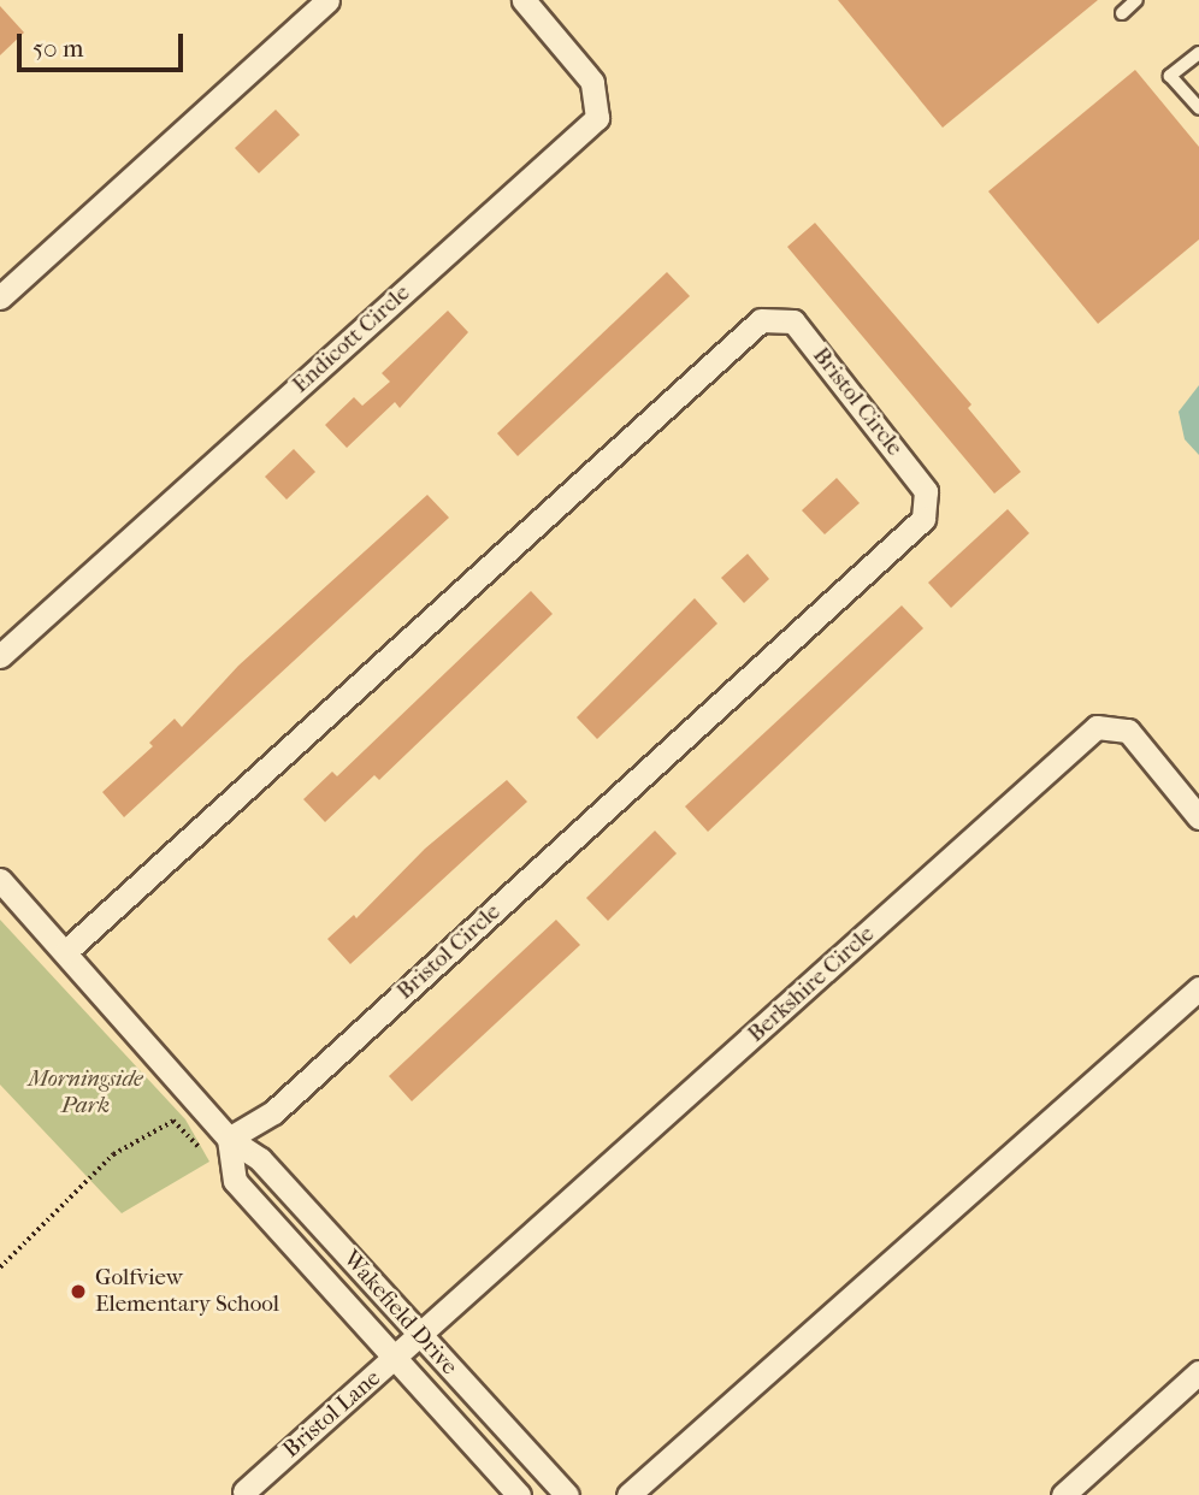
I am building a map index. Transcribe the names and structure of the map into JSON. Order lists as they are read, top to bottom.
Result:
{
  "streets": {
    "street": [
      "Endicott Circle",
      "Bristol Circle",
      "Berkshire Circle",
      "Wakefield Drive",
      "Bristol Lane"
    ]
  },
  "crossings": [
    ["Bristol Circle", "Wakefield Drive"],
    ["Berkshire Circle", "Wakefield Drive"],
    ["Berkshire Circle", "Bristol Lane"],
    ["Wakefield Drive", "Bristol Lane"]
  ],
  "parks": ["Morningside Park"],
  "places": ["Golfview Elementary School"],
  "scale_bar": "50 m"
}
